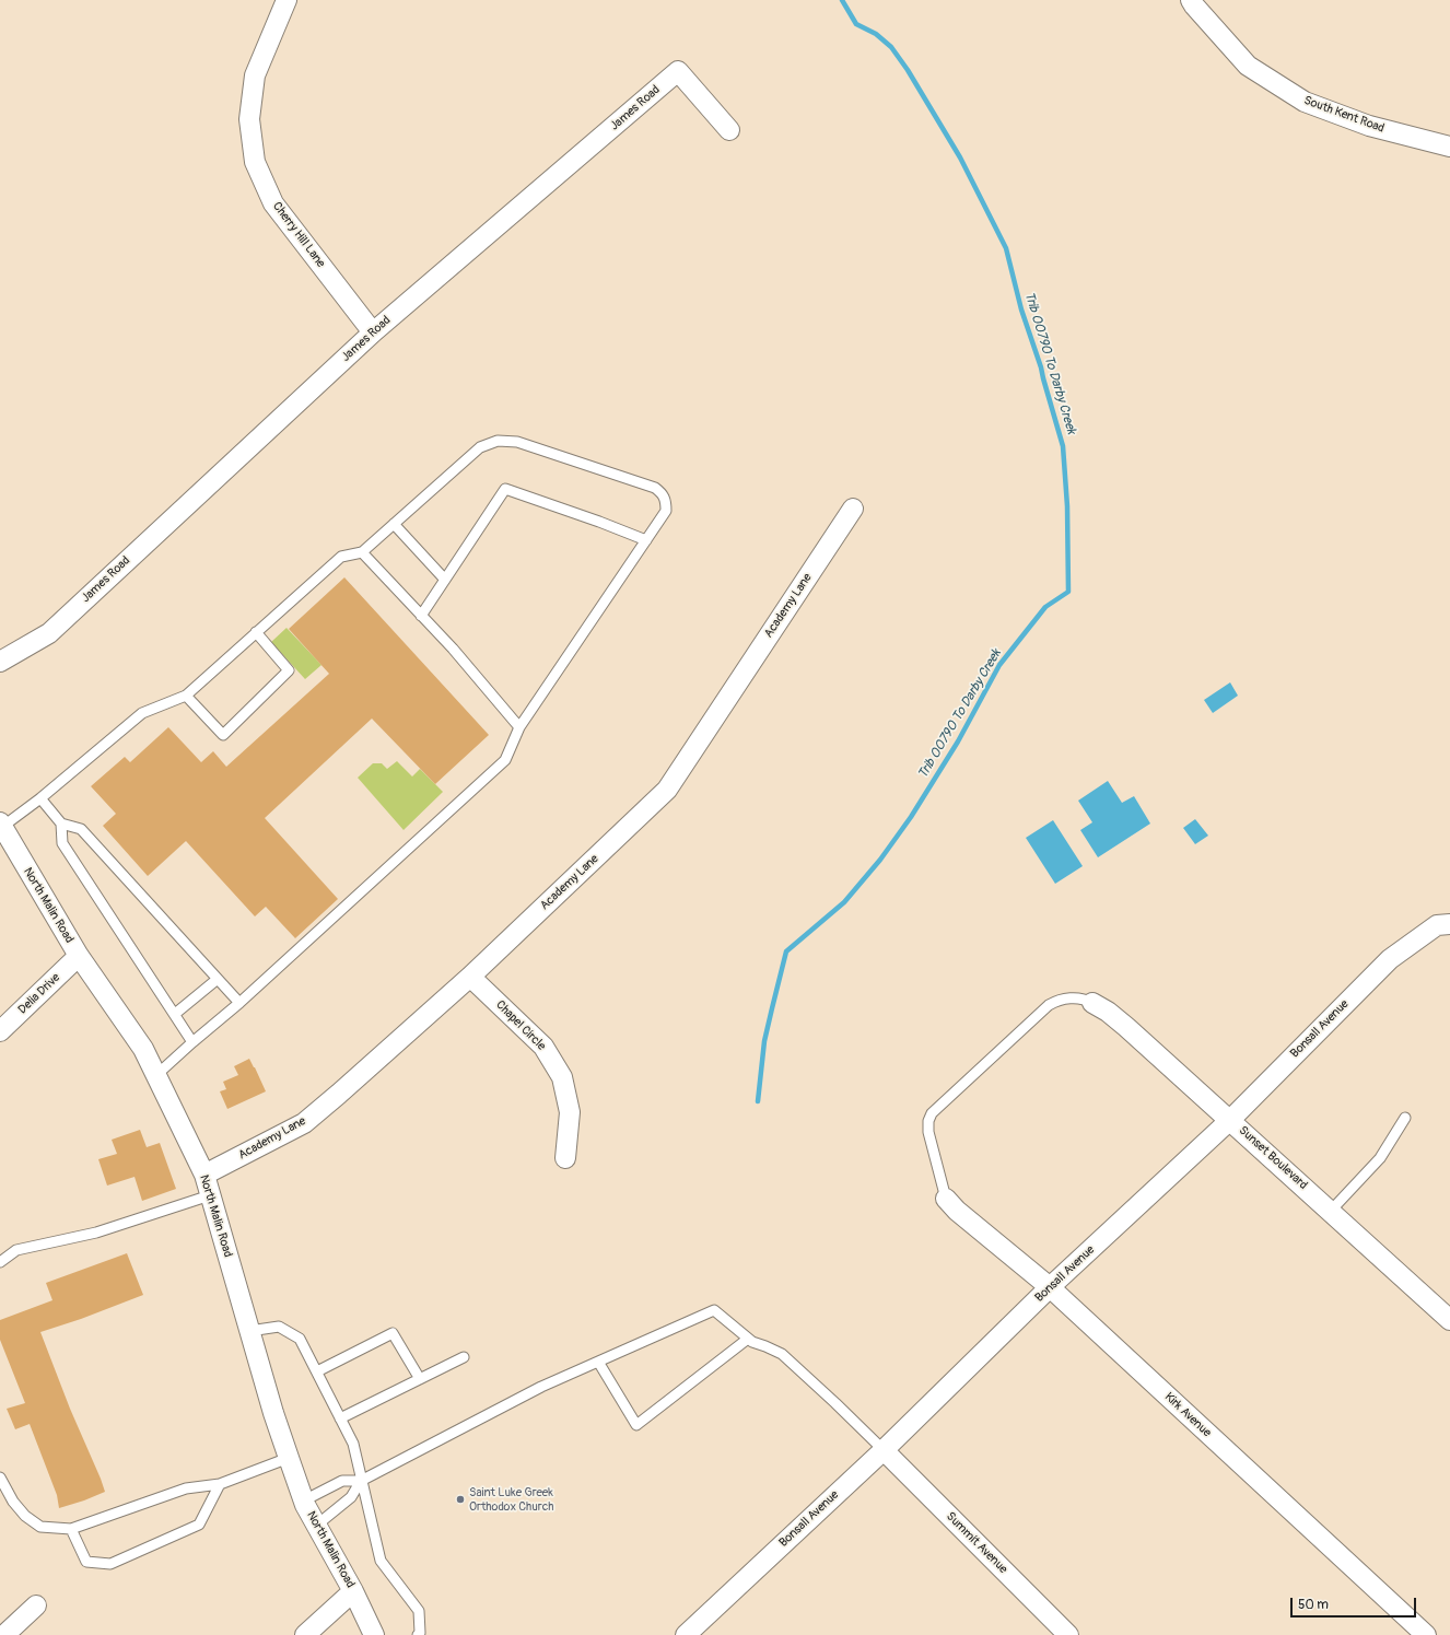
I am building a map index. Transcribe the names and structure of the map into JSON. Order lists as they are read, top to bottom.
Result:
{
  "streets": {
    "street": [
      "James Road",
      "South Kent Road",
      "Cherry Hill Lane",
      "Academy Lane",
      "North Malin Road",
      "Delia Drive",
      "Chapel Circle",
      "Bonsall Avenue",
      "Sunset Boulevard",
      "Kirk Avenue",
      "Summit Avenue"
    ]
  },
  "crossings": [
    ["James Road", "Cherry Hill Lane"],
    ["Academy Lane", "North Malin Road"],
    ["Academy Lane", "Chapel Circle"],
    ["North Malin Road", "Delia Drive"],
    ["Bonsall Avenue", "Sunset Boulevard"],
    ["Bonsall Avenue", "Kirk Avenue"],
    ["Bonsall Avenue", "Summit Avenue"]
  ],
  "water": ["Trib 00790 To Darby Creek"],
  "places": ["Saint Luke Greek Orthodox Church"],
  "scale_bar": "50 m"
}
